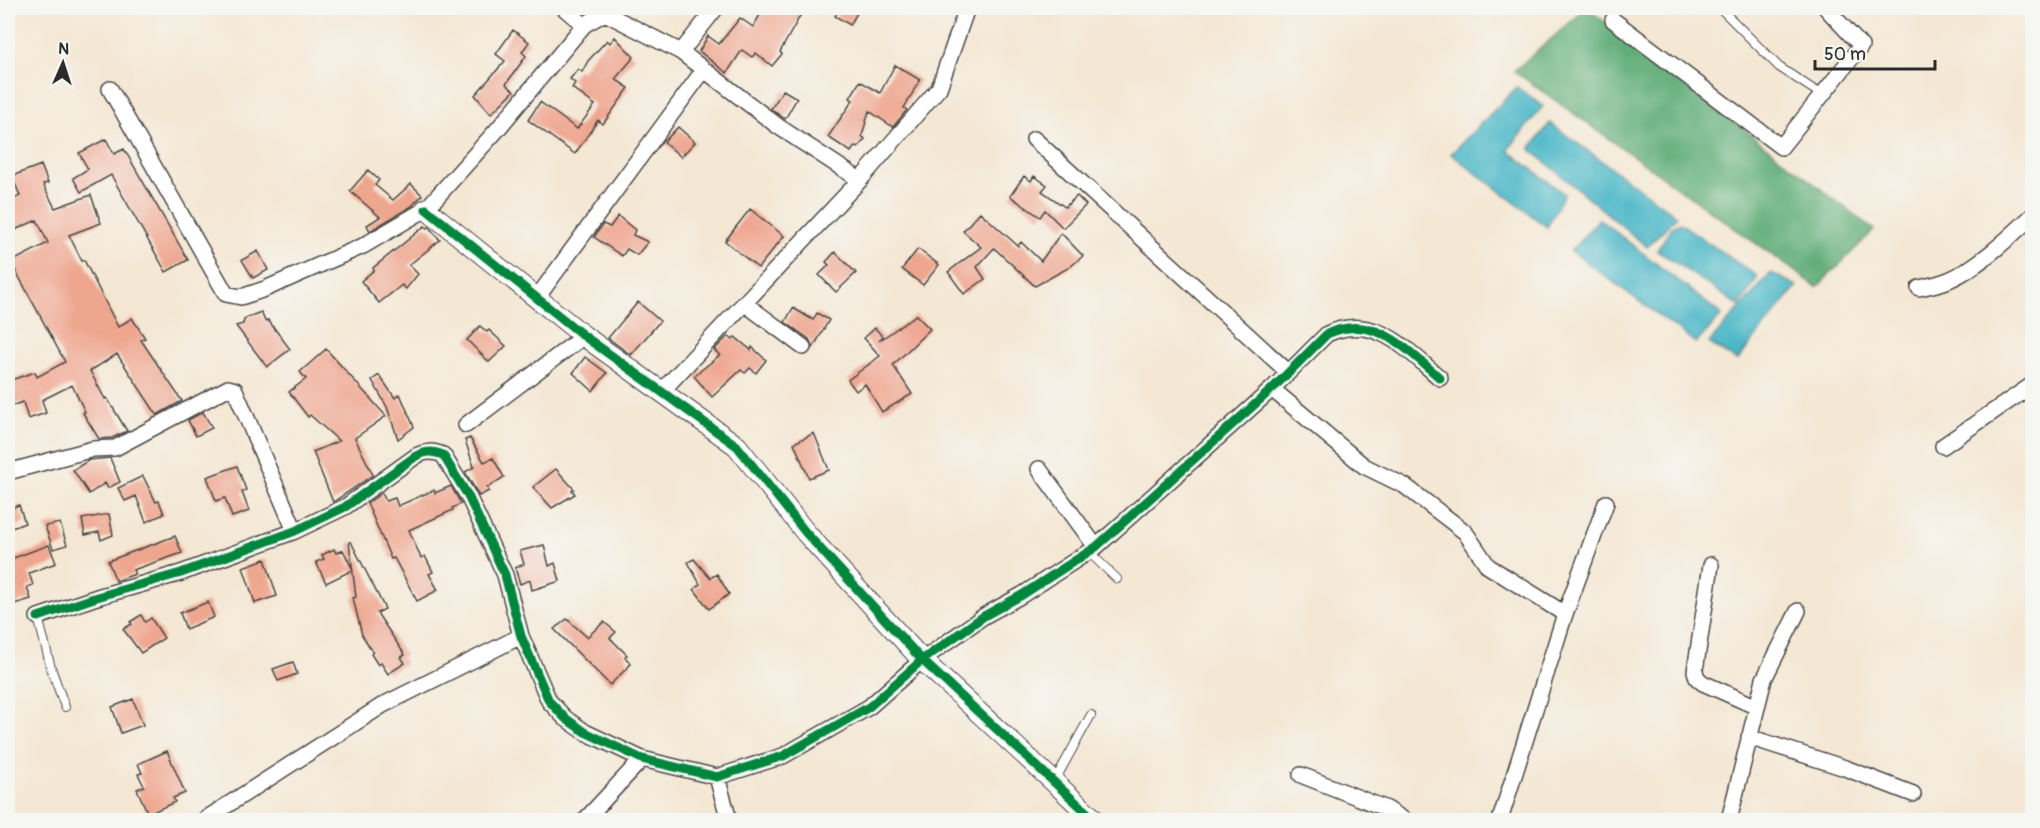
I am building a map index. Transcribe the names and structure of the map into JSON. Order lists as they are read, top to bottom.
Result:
{
  "scale_bar": "50 m",
  "north": "top"
}
